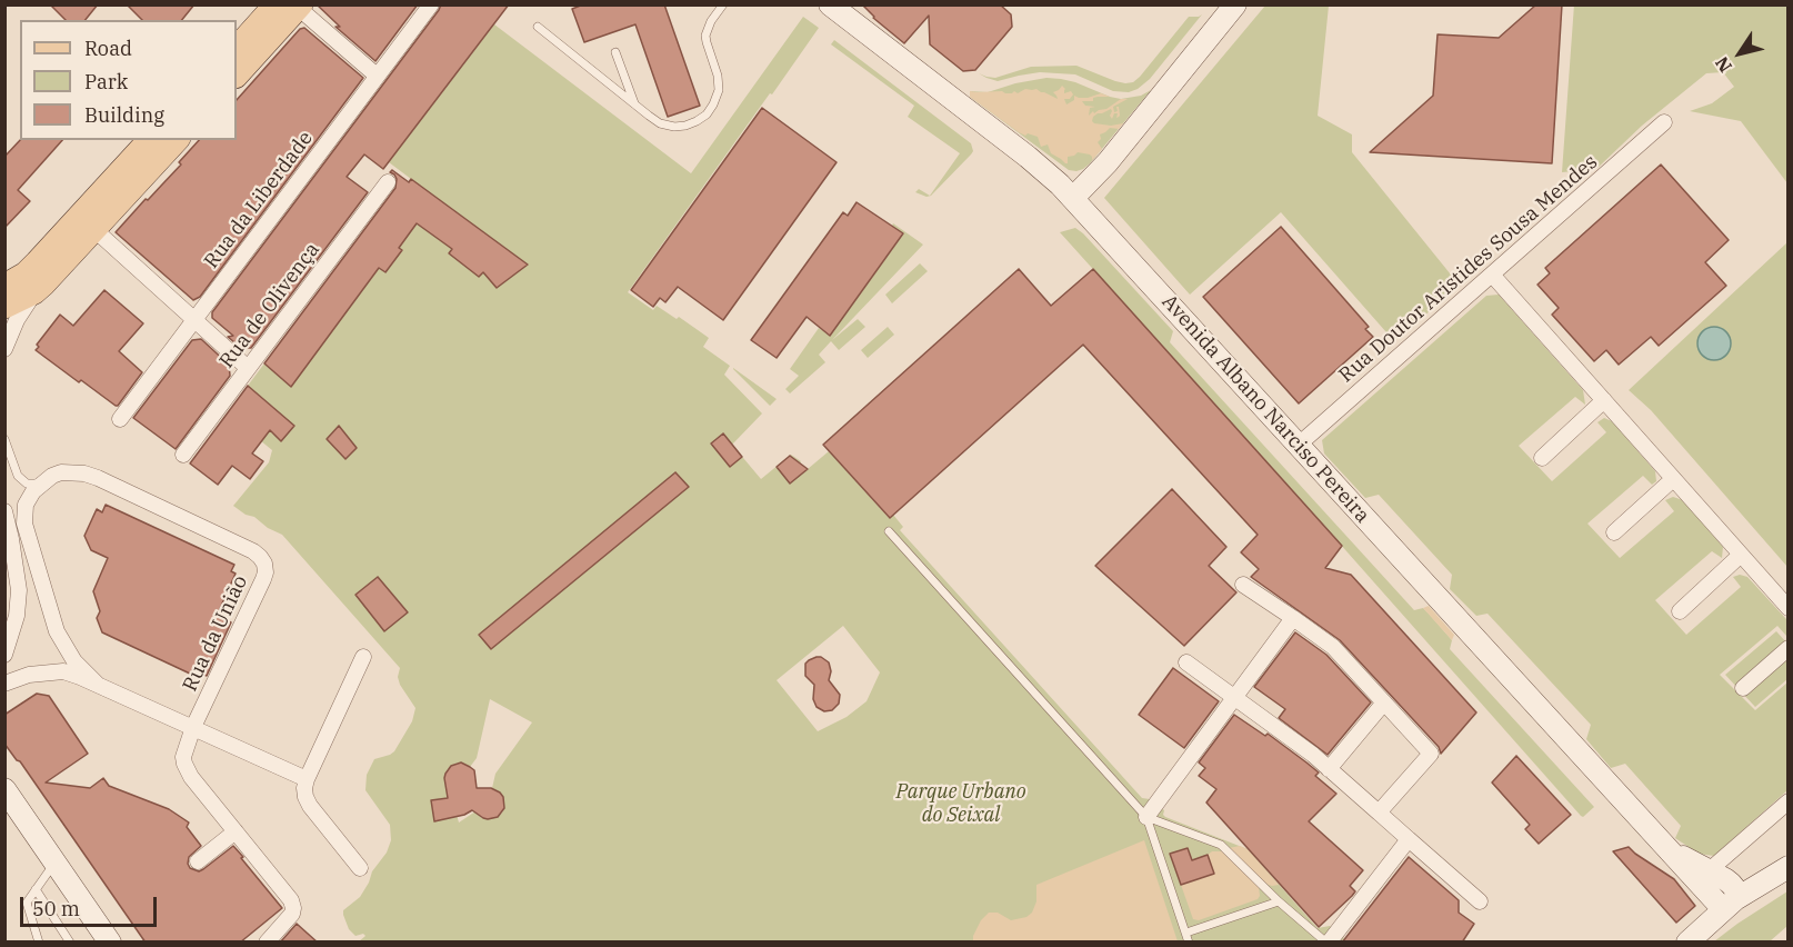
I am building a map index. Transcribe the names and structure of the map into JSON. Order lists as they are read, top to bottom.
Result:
{
  "streets": {
    "street": [
      "Rua da Liberdade",
      "Rua Doutor Aristides Sousa Mendes",
      "Rua de Olivença",
      "Avenida Albano Narciso Pereira",
      "Rua da União"
    ]
  },
  "crossings": [
    ["Rua Doutor Aristides Sousa Mendes", "Avenida Albano Narciso Pereira"]
  ],
  "parks": ["Parque Urbano do Seixal"],
  "legend": ["Road", "Park", "Building"],
  "scale_bar": "50 m",
  "north": "bottom left"
}
